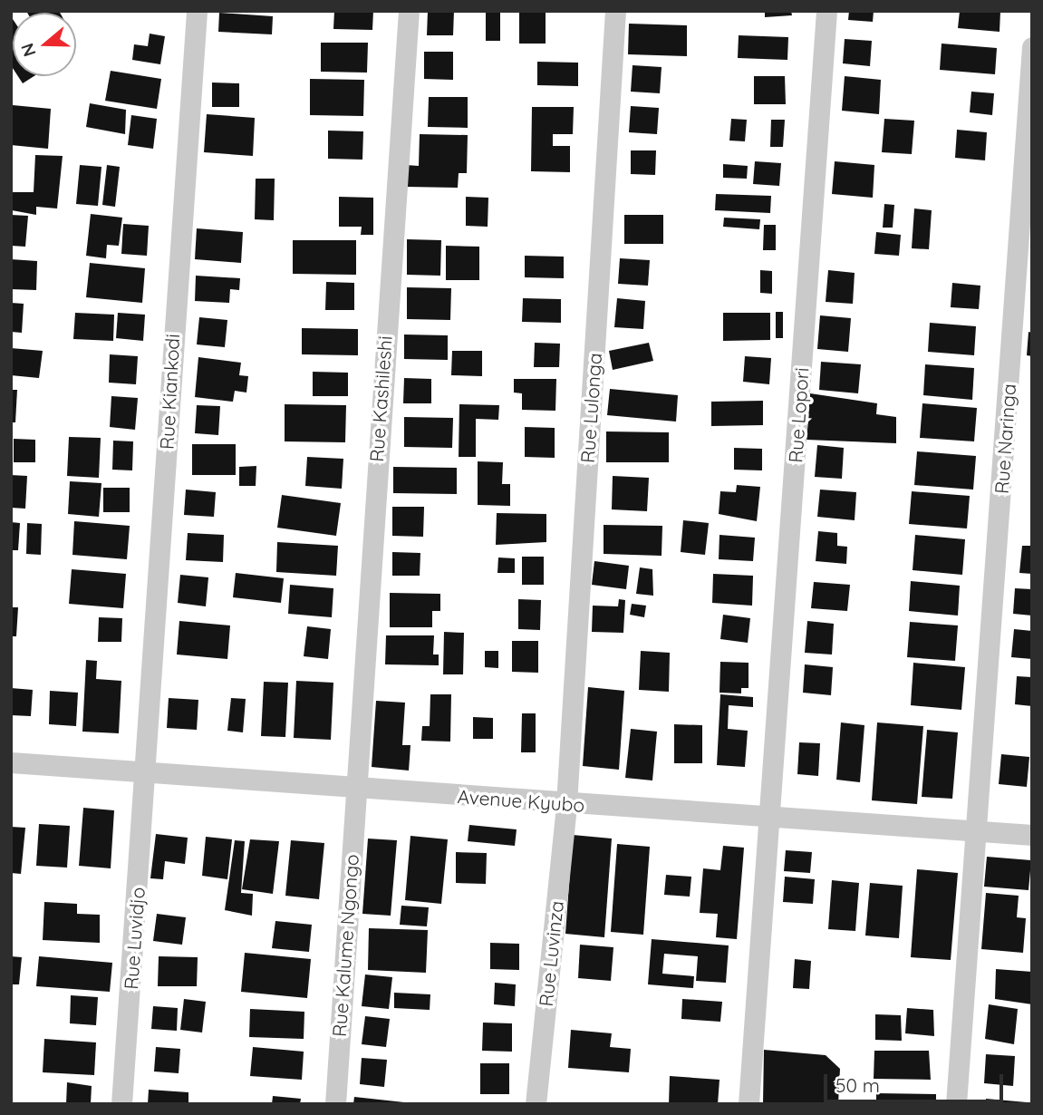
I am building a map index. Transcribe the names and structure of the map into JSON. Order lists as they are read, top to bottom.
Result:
{
  "streets": {
    "street": [
      "Rue Kiankodi",
      "Rue Kashileshi",
      "Rue Lulonga",
      "Rue Lopori",
      "Rue Naringa",
      "Avenue Kyubo",
      "Rue Luvidjo",
      "Rue Kalume Ngongo",
      "Rue Luvinza"
    ]
  },
  "crossings": [
    ["Rue Kiankodi", "Avenue Kyubo"],
    ["Rue Kiankodi", "Rue Luvidjo"],
    ["Rue Kashileshi", "Avenue Kyubo"],
    ["Rue Kashileshi", "Rue Kalume Ngongo"],
    ["Rue Lulonga", "Avenue Kyubo"],
    ["Rue Lulonga", "Rue Luvinza"],
    ["Rue Lopori", "Avenue Kyubo"],
    ["Rue Naringa", "Avenue Kyubo"],
    ["Avenue Kyubo", "Rue Luvidjo"],
    ["Avenue Kyubo", "Rue Kalume Ngongo"],
    ["Avenue Kyubo", "Rue Luvinza"]
  ],
  "scale_bar": "50 m",
  "north": "left"
}
